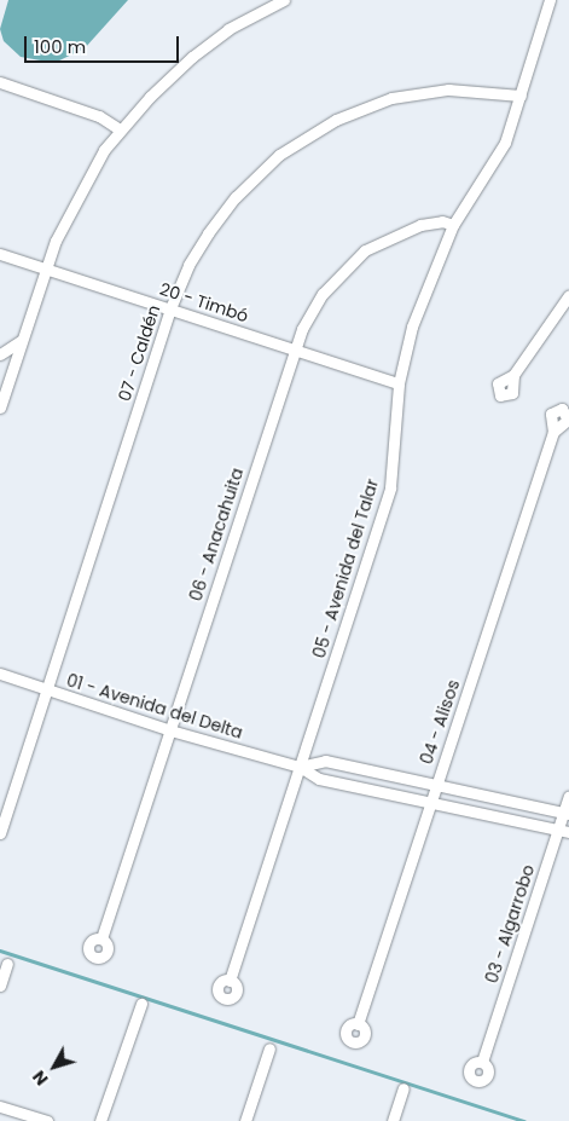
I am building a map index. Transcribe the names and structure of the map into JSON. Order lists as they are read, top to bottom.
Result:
{
  "streets": {
    "street": [
      "20 - Timbó",
      "07 - Caldén",
      "06 - Anacahuita",
      "05 - Avenida del Talar",
      "01 - Avenida del Delta",
      "04 - Alisos",
      "03 - Algarrobo"
    ]
  },
  "crossings": [
    ["20 - Timbó", "07 - Caldén"],
    ["20 - Timbó", "06 - Anacahuita"],
    ["20 - Timbó", "05 - Avenida del Talar"],
    ["07 - Caldén", "05 - Avenida del Talar"],
    ["07 - Caldén", "01 - Avenida del Delta"],
    ["06 - Anacahuita", "05 - Avenida del Talar"],
    ["06 - Anacahuita", "01 - Avenida del Delta"],
    ["05 - Avenida del Talar", "01 - Avenida del Delta"],
    ["01 - Avenida del Delta", "04 - Alisos"],
    ["01 - Avenida del Delta", "03 - Algarrobo"]
  ],
  "scale_bar": "100 m",
  "north": "bottom left"
}
